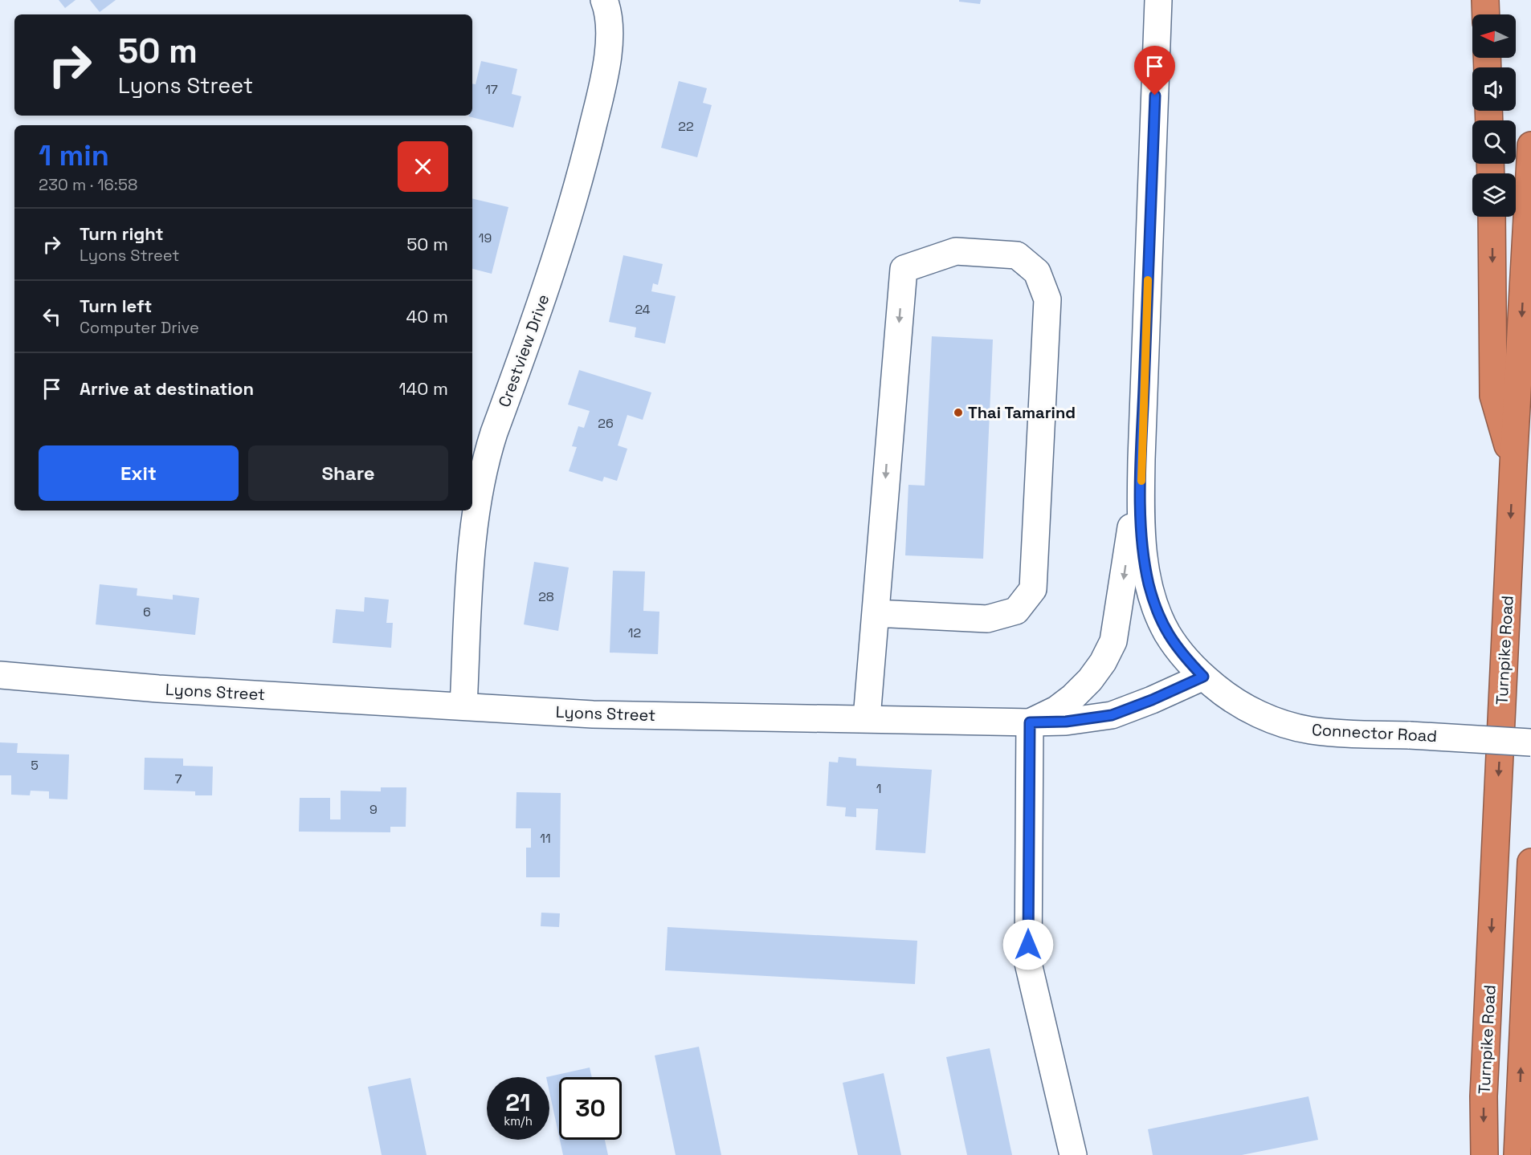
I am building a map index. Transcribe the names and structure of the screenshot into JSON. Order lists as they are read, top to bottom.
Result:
{
  "streets": {
    "highway": ["Turnpike Road"],
    "street": ["Crestview Drive", "Lyons Street", "Connector Road"]
  },
  "crossings": [
    ["Crestview Drive", "Lyons Street"],
    ["Lyons Street", "Connector Road"]
  ],
  "places": ["Thai Tamarind"],
  "house_numbers": [
    "17",
    "22",
    "19",
    "24",
    "26",
    "28",
    "6",
    "12",
    "5",
    "7",
    "1",
    "9",
    "11"
  ],
  "north": "left",
  "page": {
    "turn": ["50 m", "Lyons Street"],
    "heading": ["1 min", "230 m · 16:58"],
    "list": [
      {
        "name": "Turn right",
        "note": "Lyons Street",
        "value": "50 m"
      },
      {
        "name": "Turn left",
        "note": "Computer Drive",
        "value": "40 m"
      },
      {
        "name": "Arrive at destination",
        "value": "140 m"
      }
    ],
    "buttons": ["Exit", "Share"],
    "speed": "21 km/h",
    "limit": "30"
  }
}
